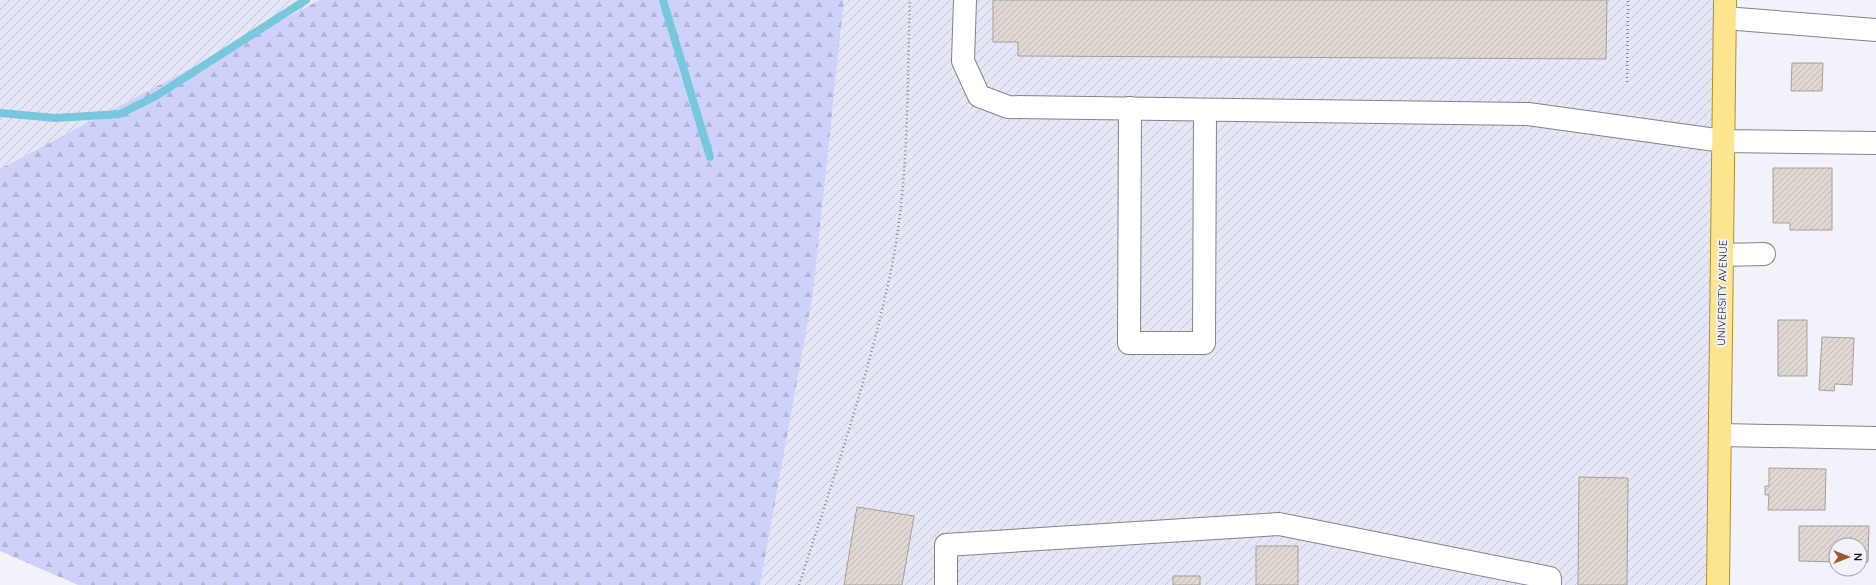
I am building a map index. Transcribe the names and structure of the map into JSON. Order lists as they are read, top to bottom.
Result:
{
  "streets": {
    "main road": ["UNIVERSITY AVENUE"]
  },
  "north": "right"
}
